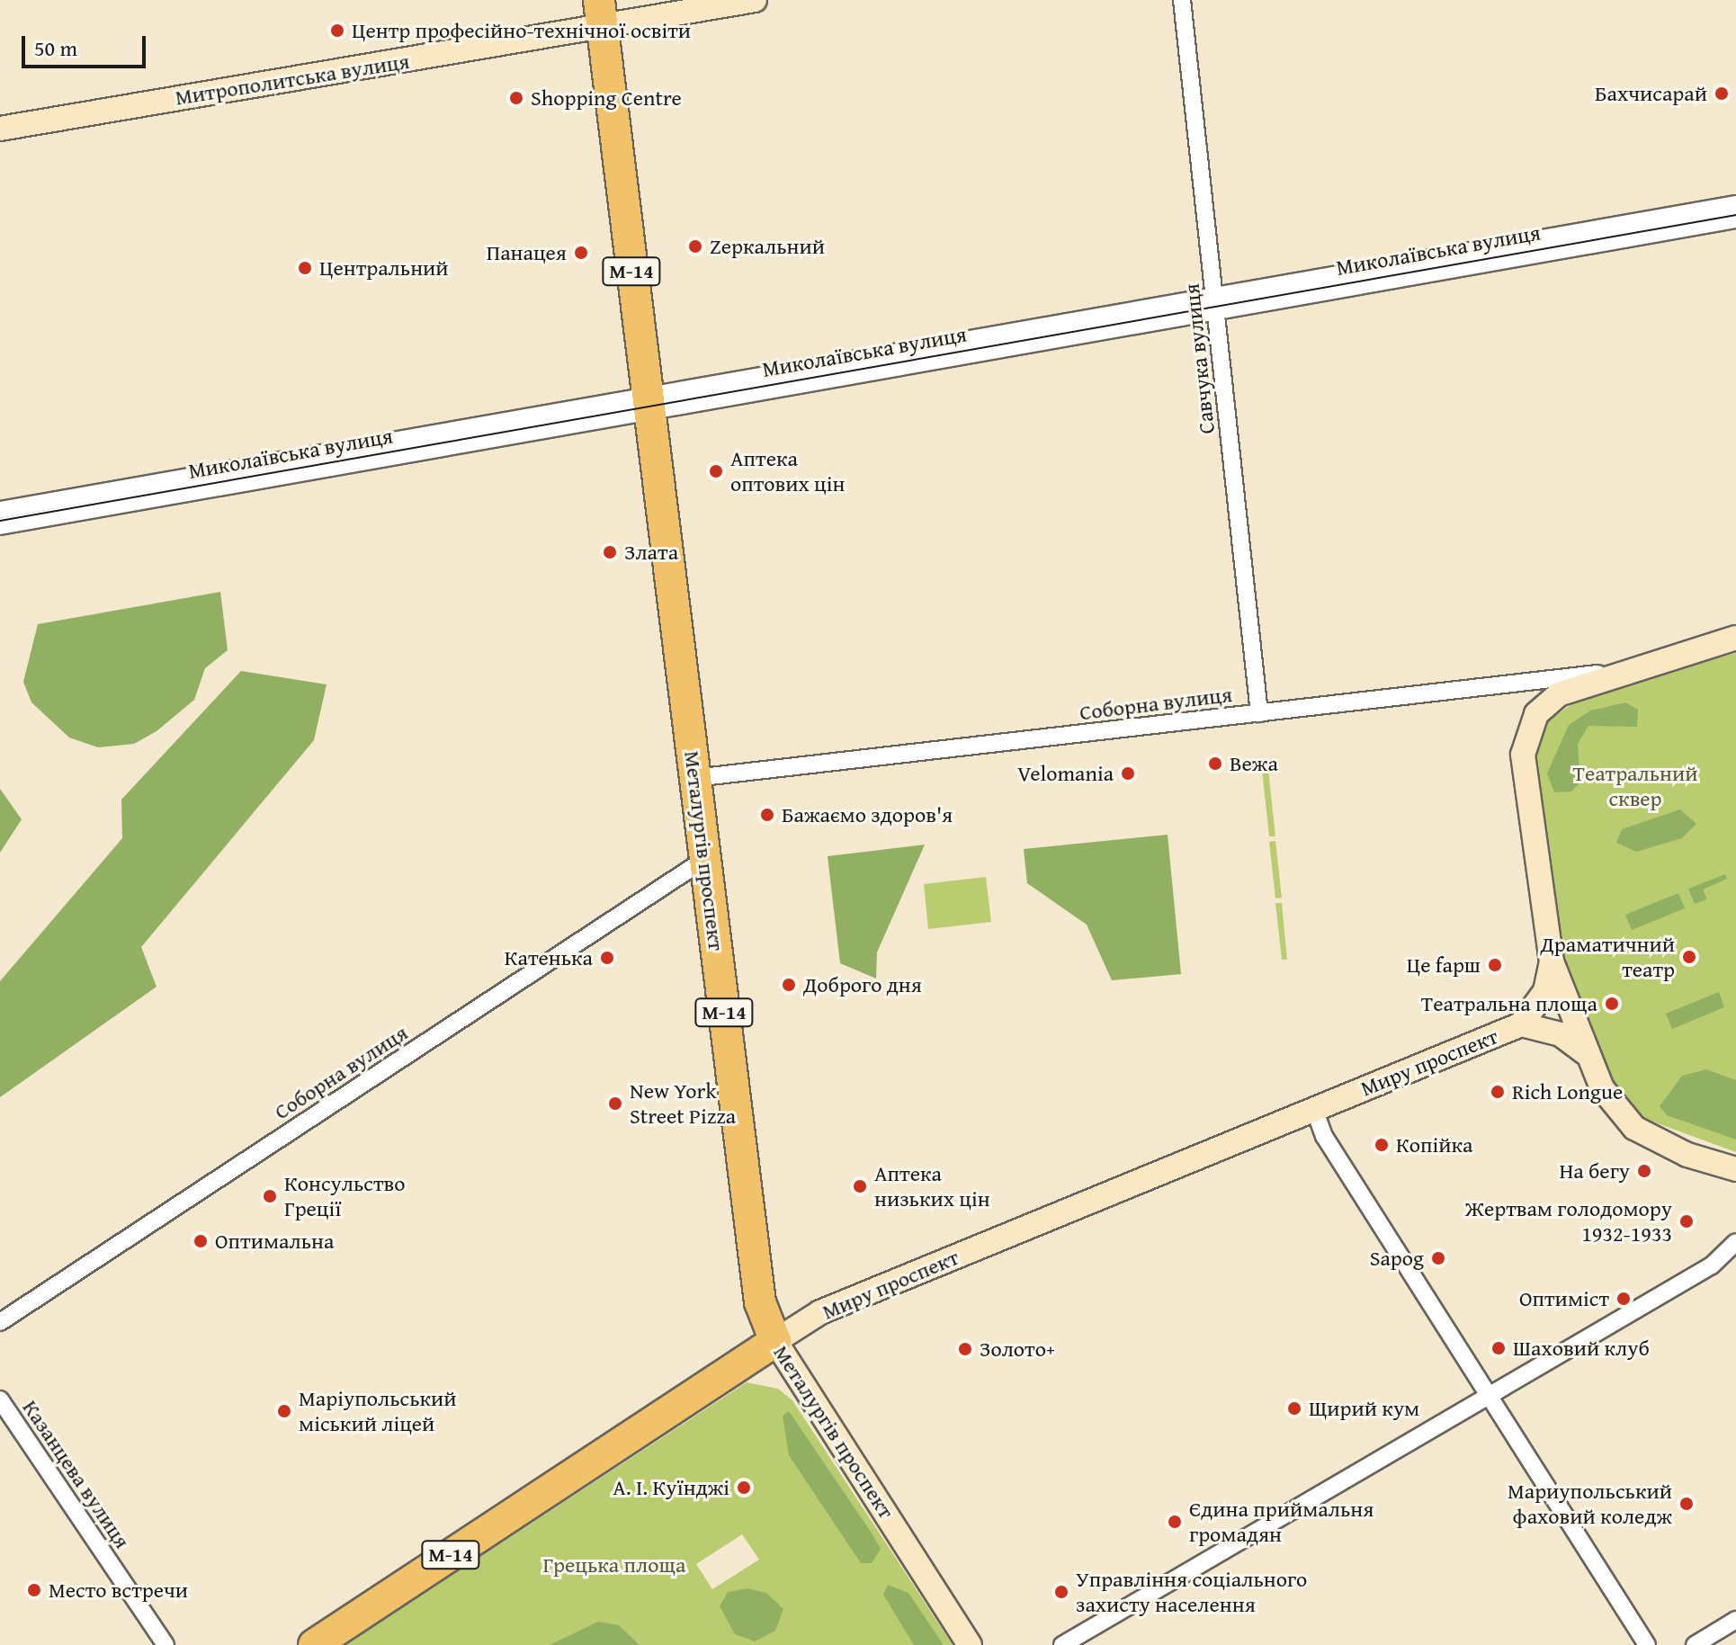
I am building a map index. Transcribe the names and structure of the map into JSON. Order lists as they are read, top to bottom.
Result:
{
  "streets": {
    "highway": ["М-14", "Металургів проспект", "Миру проспект"],
    "main road": ["Митрополитська вулиця"],
    "street": [
      "Миколаївська вулиця",
      "Савчука вулиця",
      "Соборна вулиця",
      "Казанцева вулиця"
    ]
  },
  "crossings": [
    ["Митрополитська вулиця", "Металургів проспект"],
    ["Миколаївська вулиця", "Савчука вулиця"],
    ["Миколаївська вулиця", "Металургів проспект"],
    ["Савчука вулиця", "Соборна вулиця"],
    ["Соборна вулиця", "Металургів проспект"],
    ["Соборна вулиця", "Миру проспект"],
    ["Металургів проспект", "Миру проспект"]
  ],
  "parks": ["Театральний сквер", "Грецька площа"],
  "places": [
    "Центр професійно-технічної освіти",
    "Бахчисарай",
    "Shopping Centre",
    "Zеркальний",
    "Панацея",
    "Центральний",
    "Аптека оптових цін",
    "Злата",
    "Вежа",
    "Velomania",
    "Бажаємо здоров'я",
    "Драматичний театр",
    "Катенька",
    "Це fарш",
    "Доброго дня",
    "Театральна площа",
    "Rich Longue",
    "New York Street Pizza",
    "Копійка",
    "На бегу",
    "Аптека низьких цін",
    "Консульство Греції",
    "Жертвам голодомору 1932-1933",
    "Оптимальна",
    "Sapog",
    "Оптиміст",
    "Шаховий клуб",
    "Золото+",
    "Щирий кум",
    "Маріупольський міський ліцей",
    "А. І. Куїнджі",
    "Мариупольський фаховий коледж",
    "Єдина приймальня громадян",
    "Место встречи",
    "Управління соціального захисту населення"
  ],
  "scale_bar": "50 m"
}
